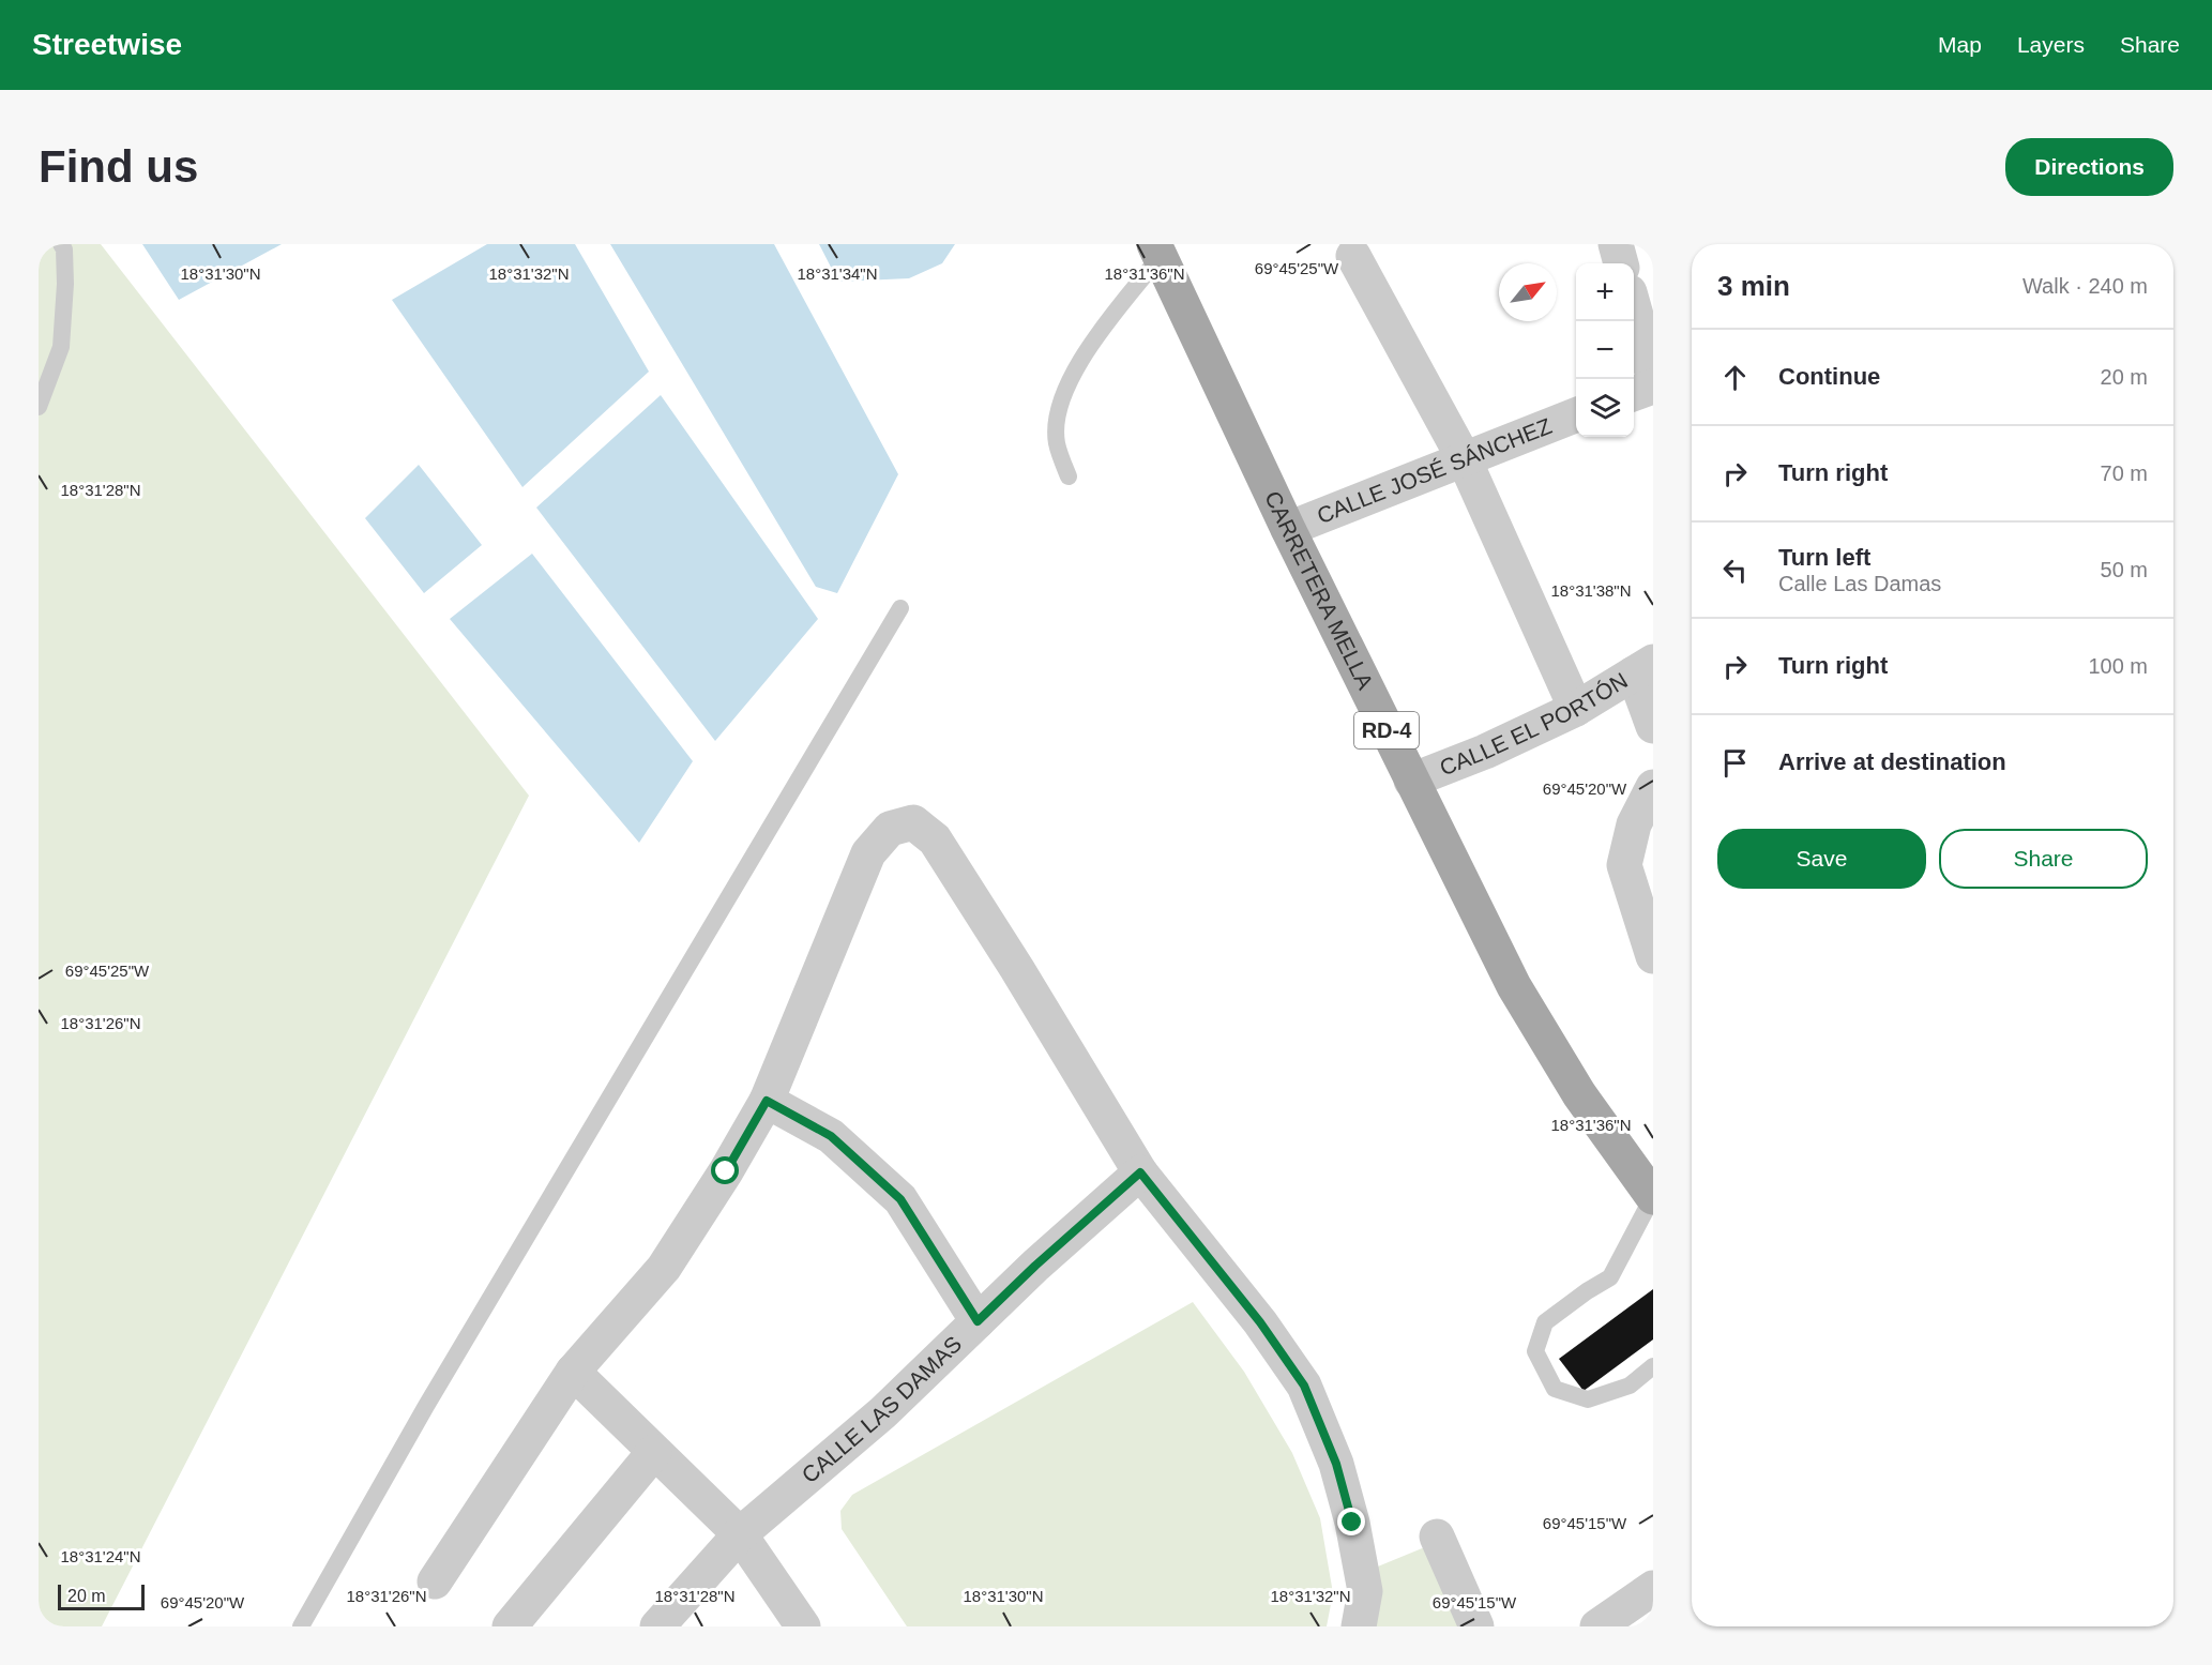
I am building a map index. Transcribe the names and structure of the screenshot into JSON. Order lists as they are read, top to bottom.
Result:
{
  "streets": {
    "main road": ["CARRETERA MELLA", "RD-4"],
    "street": ["CALLE JOSÉ SÁNCHEZ", "CALLE EL PORTÓN", "CALLE LAS DAMAS"]
  },
  "crossings": [
    ["CALLE JOSÉ SÁNCHEZ", "CARRETERA MELLA"],
    ["CARRETERA MELLA", "CALLE EL PORTÓN"]
  ],
  "scale_bar": "20 m",
  "north": "top right",
  "page": {
    "header": "Streetwise",
    "nav": ["Map", "Layers", "Share"],
    "buttons": [
      "Directions",
      ["Save", "Share"]
    ],
    "title": "Find us",
    "heading": ["3 min", "Walk · 240 m"],
    "map_buttons": ["+", "−"],
    "list": [
      ["Continue", "20 m"],
      ["Turn right", "70 m"],
      ["Turn left", "Calle Las Damas", "50 m"],
      ["Turn right", "100 m"],
      "Arrive at destination"
    ],
    "scale": "20 m"
  },
  "coordinates": [
    "69°45'25\"W",
    "18°31'30\"N",
    "18°31'32\"N",
    "18°31'34\"N",
    "18°31'36\"N",
    "18°31'28\"N",
    "18°31'38\"N",
    "69°45'20\"W",
    "18°31'26\"N",
    "69°45'15\"W",
    "18°31'24\"N"
  ]
}
